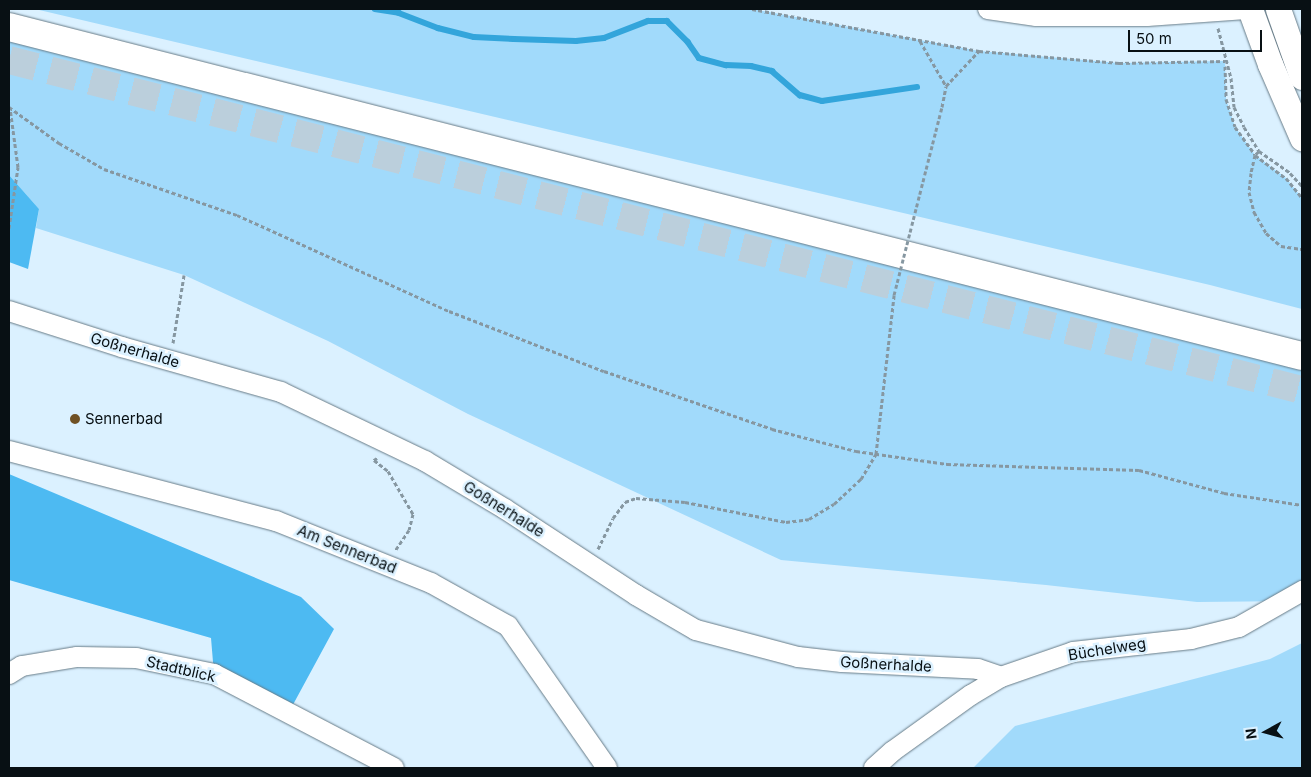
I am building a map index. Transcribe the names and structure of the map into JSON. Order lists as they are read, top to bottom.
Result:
{
  "streets": {
    "street": [
      "Goßnerhalde",
      "Am Sennerbad",
      "Büchelweg",
      "Stadtblick"
    ]
  },
  "crossings": [
    ["Goßnerhalde", "Büchelweg"]
  ],
  "places": ["Sennerbad"],
  "scale_bar": "50 m",
  "north": "left"
}
